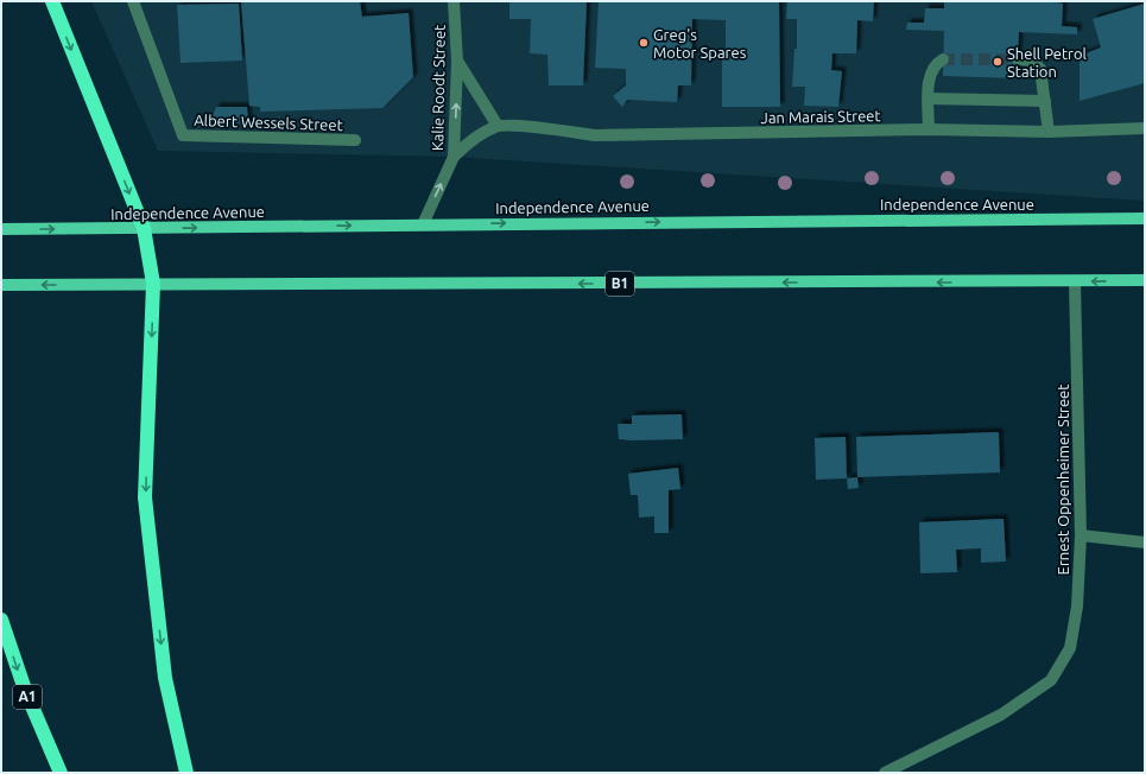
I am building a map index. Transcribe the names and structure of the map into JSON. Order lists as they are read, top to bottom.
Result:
{
  "streets": {
    "highway": ["A1"],
    "main road": ["Independence Avenue", "B1"],
    "street": [
      "Kalie Roodt Street",
      "Jan Marais Street",
      "Albert Wessels Street",
      "Ernest Oppenheimer Street"
    ]
  },
  "crossings": [
    ["Kalie Roodt Street", "Independence Avenue"],
    ["B1", "Ernest Oppenheimer Street"]
  ],
  "one_way": ["Kalie Roodt Street"],
  "places": ["Greg's Motor Spares", "Shell Petrol Station"]
}
